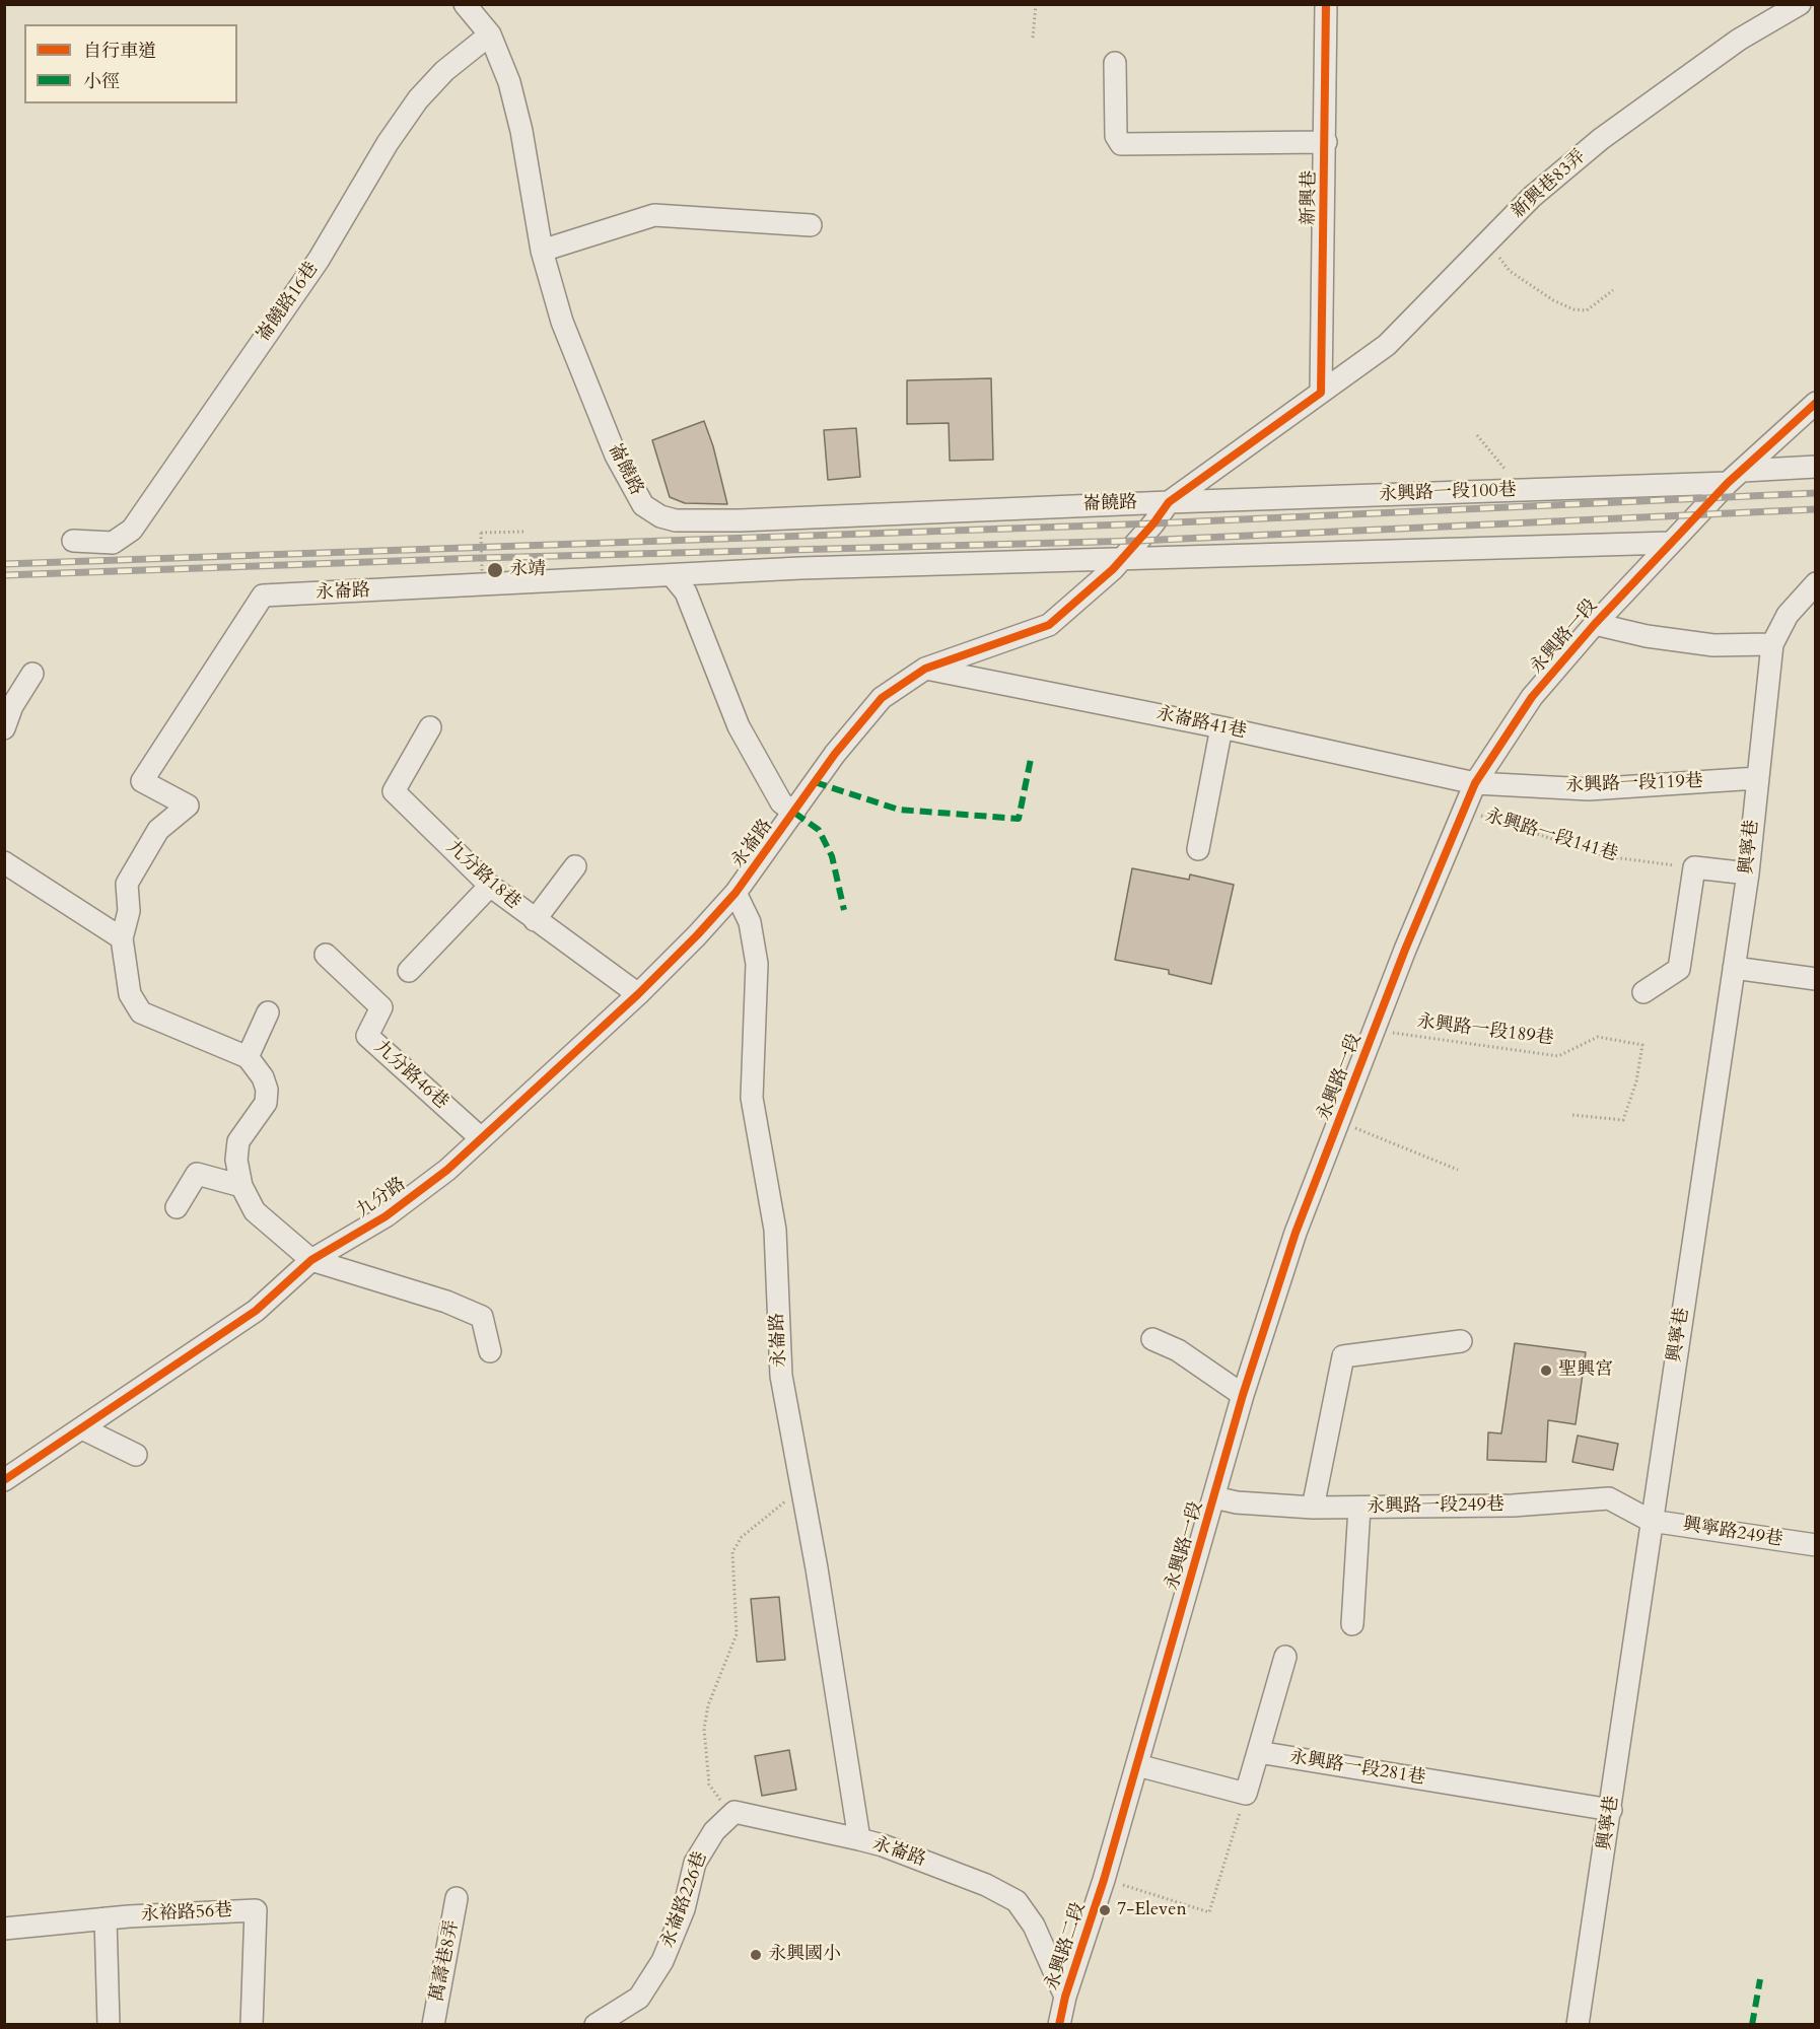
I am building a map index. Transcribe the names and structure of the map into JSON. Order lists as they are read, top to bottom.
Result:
{
  "streets": {
    "street": [
      "新興巷83弄",
      "新興巷",
      "崙饒路16巷",
      "崙饒路",
      "永興路一段100巷",
      "永崙路",
      "永興路一段",
      "永崙路41巷",
      "永興路一段119巷",
      "興寧巷",
      "九分路18巷",
      "九分路46巷",
      "九分路",
      "永興路一段249巷",
      "興寧路249巷",
      "永興路一段281巷",
      "永崙路226巷",
      "永裕路56巷",
      "永興路二段",
      "萬壽巷8弄"
    ],
    "path": ["永興路一段141巷", "永興路一段189巷"]
  },
  "crossings": [
    ["新興巷83弄", "新興巷"],
    ["新興巷83弄", "崙饒路"],
    ["新興巷83弄", "永興路一段100巷"],
    ["新興巷83弄", "永崙路"],
    ["新興巷83弄", "永崙路41巷"],
    ["崙饒路16巷", "崙饒路"],
    ["崙饒路", "永興路一段100巷"],
    ["永興路一段100巷", "永興路一段"],
    ["永崙路", "九分路"],
    ["永崙路", "永興路二段"],
    ["永興路一段", "永崙路41巷"],
    ["永興路一段", "永興路一段119巷"],
    ["永興路一段", "永興路一段141巷"],
    ["永興路一段", "永興路一段189巷"],
    ["永興路一段", "永興路一段249巷"],
    ["永興路一段", "永興路二段"],
    ["永崙路41巷", "永興路一段119巷"],
    ["永興路一段119巷", "興寧巷"],
    ["興寧巷", "永興路一段249巷"],
    ["興寧巷", "興寧路249巷"],
    ["興寧巷", "永興路一段281巷"],
    ["九分路18巷", "九分路"],
    ["九分路46巷", "九分路"],
    ["永興路一段249巷", "興寧路249巷"]
  ],
  "places": [
    "永靖",
    "聖興宮",
    "7-Eleven",
    "永興國小"
  ],
  "legend": ["自行車道", "小徑"]
}
